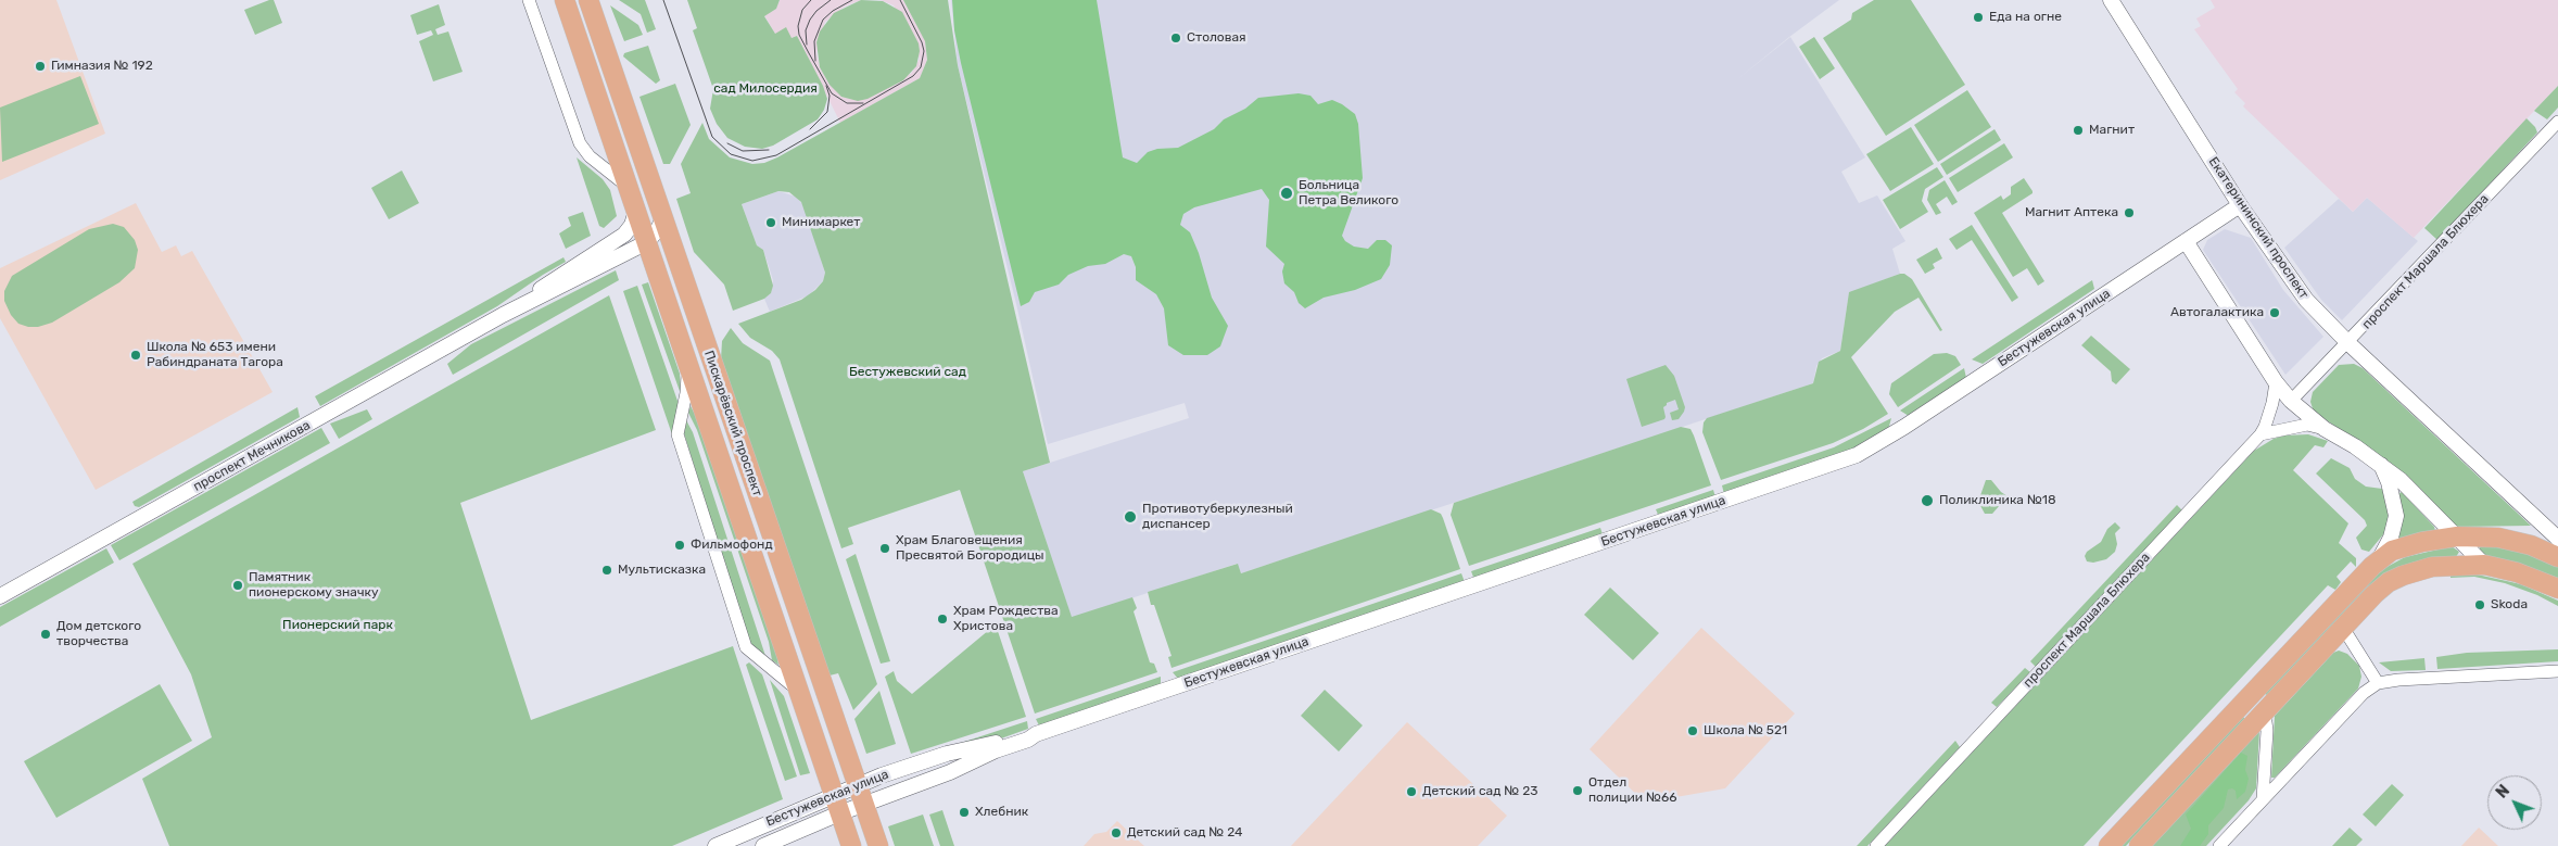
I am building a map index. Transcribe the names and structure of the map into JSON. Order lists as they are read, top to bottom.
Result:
{
  "streets": {
    "main road": ["Пискарёвский проспект"],
    "street": [
      "Екатерининский проспект",
      "проспект Маршала Блюхера",
      "Бестужевская улица",
      "проспект Мечникова"
    ]
  },
  "crossings": [
    ["Екатерининский проспект", "проспект Маршала Блюхера"],
    ["Екатерининский проспект", "Бестужевская улица"],
    ["Бестужевская улица", "Пискарёвский проспект"],
    ["Пискарёвский проспект", "проспект Мечникова"]
  ],
  "parks": ["сад Милосердия", "Бестужевский сад", "Пионерский парк"],
  "places": [
    "Еда на огне",
    "Столовая",
    "Гимназия № 192",
    "Магнит",
    "Больница Петра Великого",
    "Магнит Аптека",
    "Минимаркет",
    "Автогалактика",
    "Школа № 653 имени Рабиндраната Тагора",
    "Поликлиника №18",
    "Противотуберкулезный диспансер",
    "Фильмофонд",
    "Храм Благовещения Пресвятой Богородицы",
    "Мультисказка",
    "Памятник пионерскому значку",
    "Skoda",
    "Храм Рождества Христова",
    "Дом детского творчества",
    "Школа № 521",
    "Отдел полиции №66",
    "Детский сад № 23",
    "Хлебник",
    "Детский сад № 24"
  ],
  "north": "top left"
}
